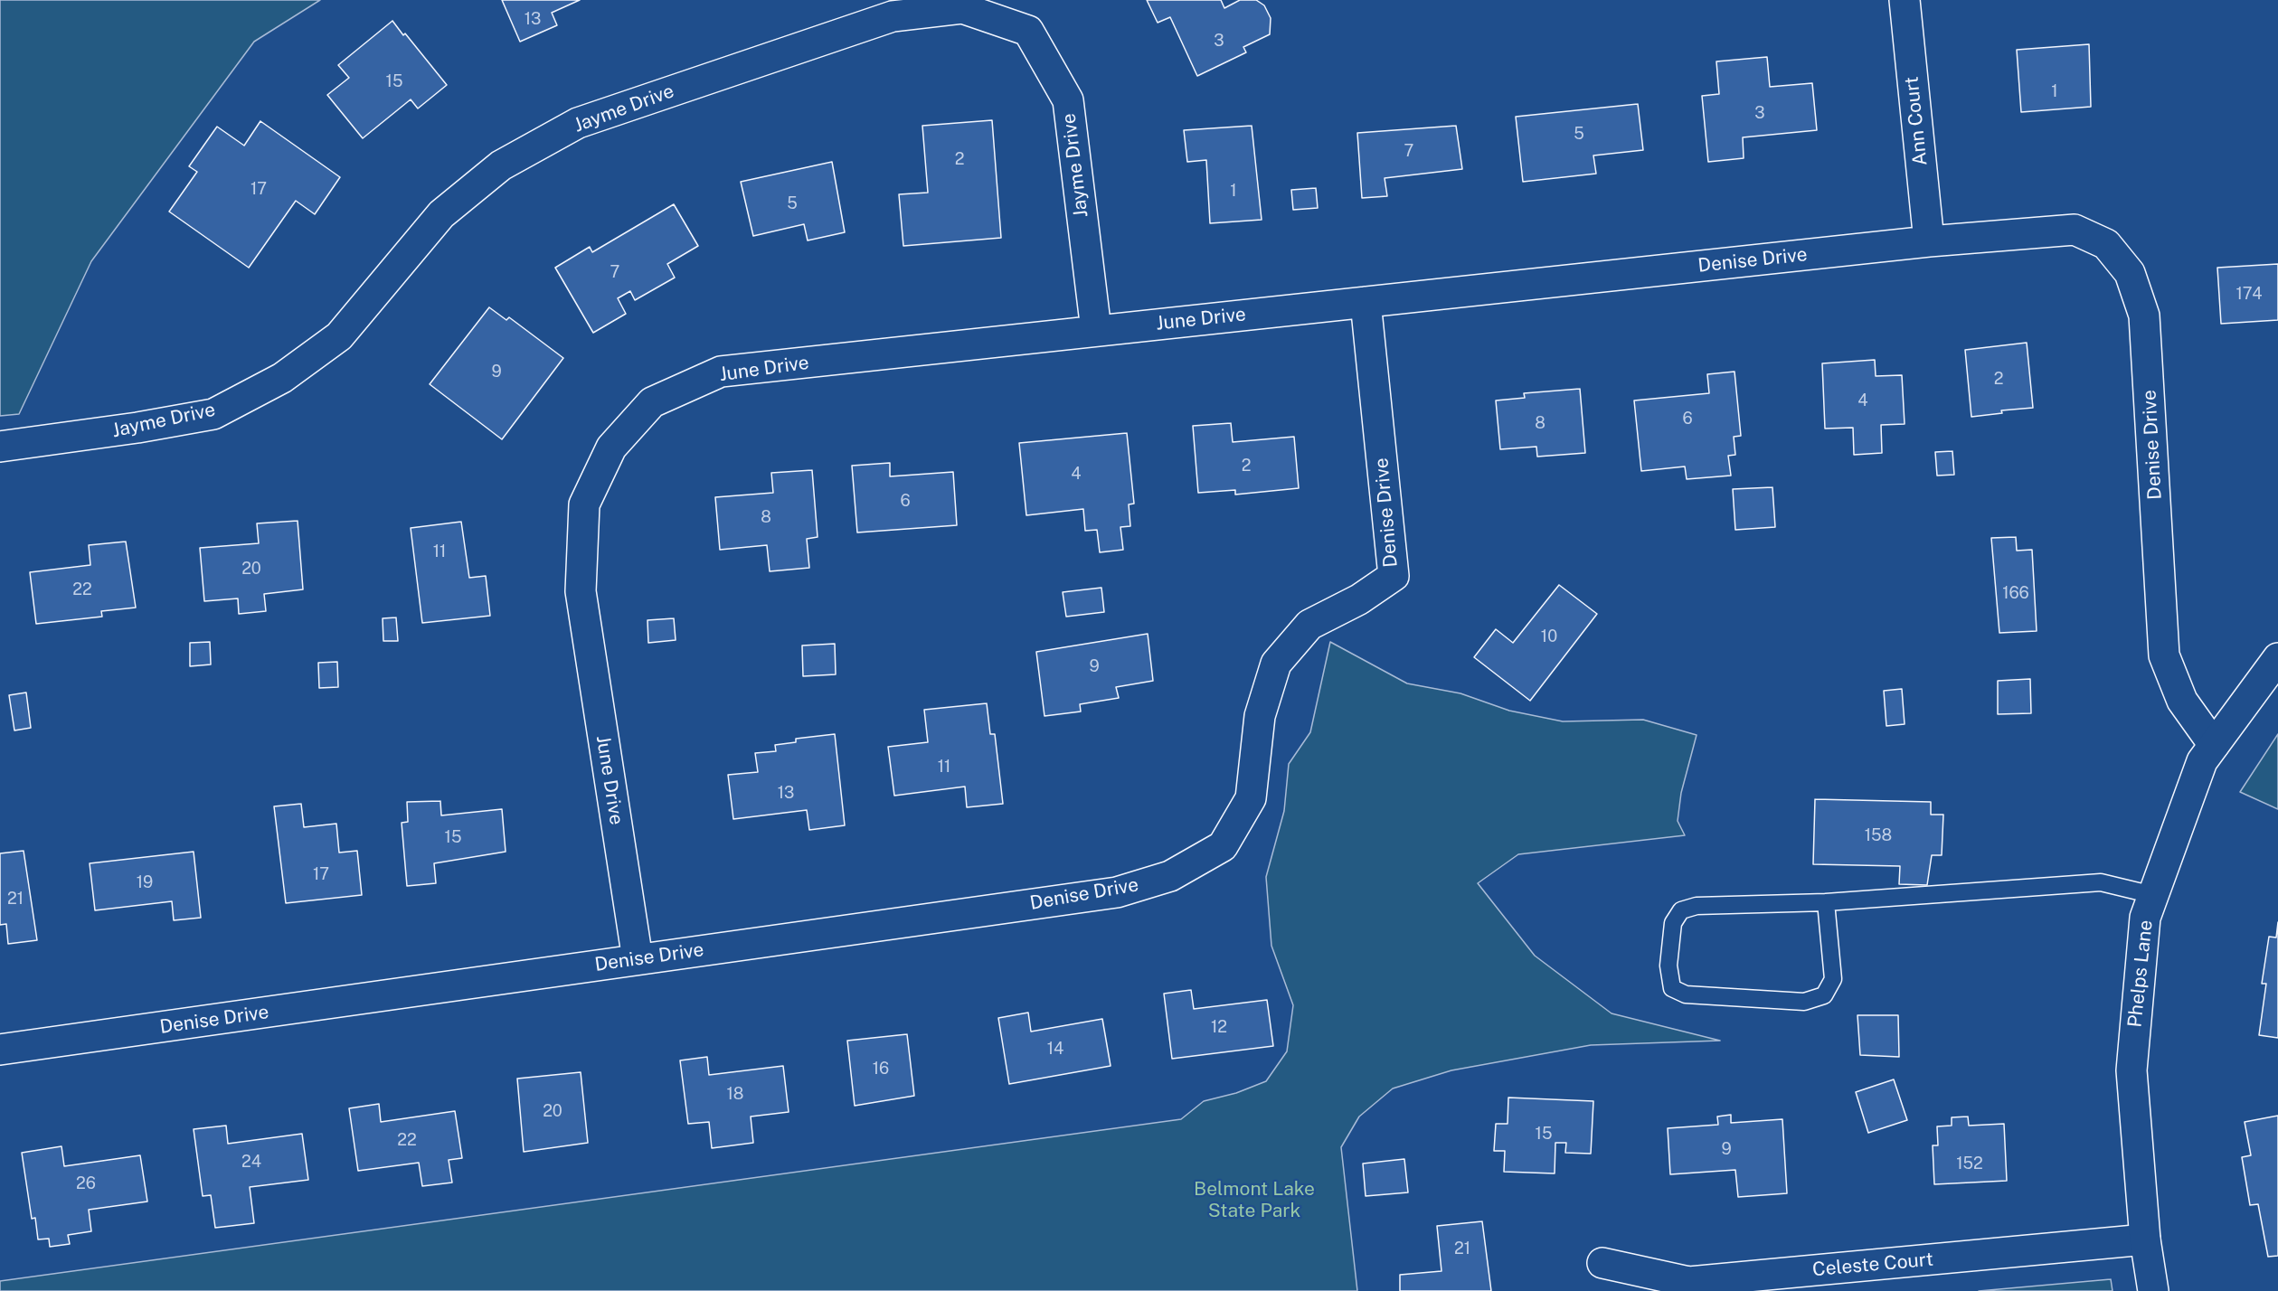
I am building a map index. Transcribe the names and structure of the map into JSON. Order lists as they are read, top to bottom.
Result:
{
  "streets": {
    "street": [
      "Jayme Drive",
      "Ann Court",
      "Denise Drive",
      "June Drive",
      "Phelps Lane",
      "Celeste Court"
    ]
  },
  "crossings": [
    ["Jayme Drive", "June Drive"],
    ["Ann Court", "Denise Drive"],
    ["Denise Drive", "June Drive"],
    ["Denise Drive", "Phelps Lane"],
    ["Phelps Lane", "Celeste Court"]
  ],
  "parks": ["Belmont Lake State Park"],
  "house_numbers": [
    "13",
    "3",
    "15",
    "1",
    "3",
    "5",
    "7",
    "2",
    "17",
    "1",
    "5",
    "7",
    "174",
    "9",
    "2",
    "4",
    "6",
    "8",
    "2",
    "4",
    "6",
    "8",
    "11",
    "20",
    "22",
    "166",
    "10",
    "9",
    "11",
    "13",
    "158",
    "15",
    "17",
    "19",
    "21",
    "12",
    "14",
    "16",
    "18",
    "20",
    "15",
    "22",
    "9",
    "24",
    "152",
    "26",
    "21"
  ]
}
